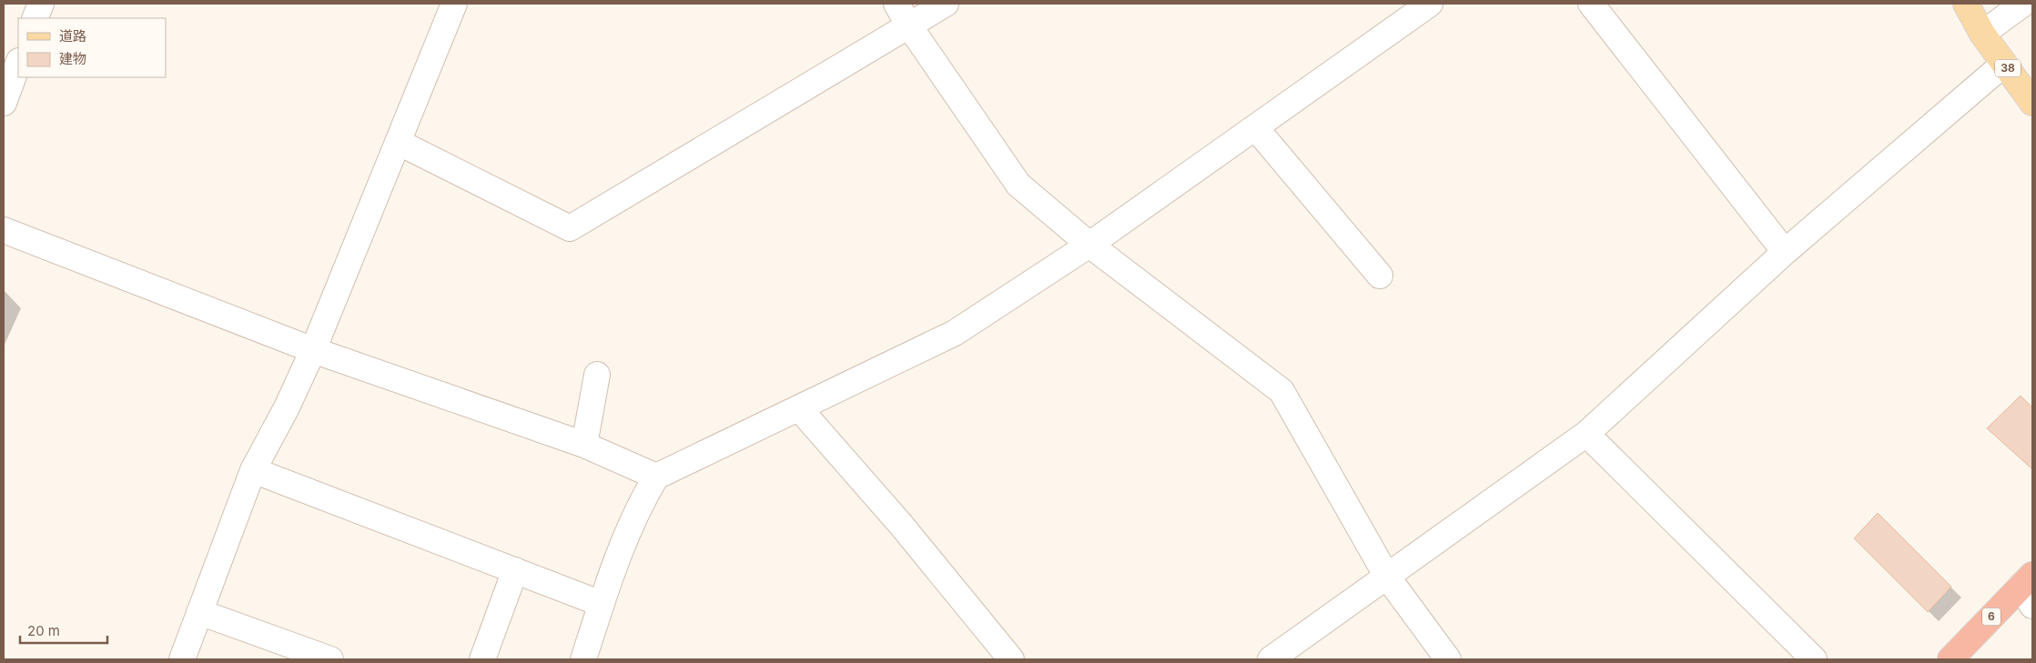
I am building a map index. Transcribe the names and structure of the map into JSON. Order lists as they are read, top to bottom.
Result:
{
  "streets": {
    "highway": ["6"],
    "main road": ["38"]
  },
  "legend": ["道路", "建物"],
  "scale_bar": "20 m"
}
